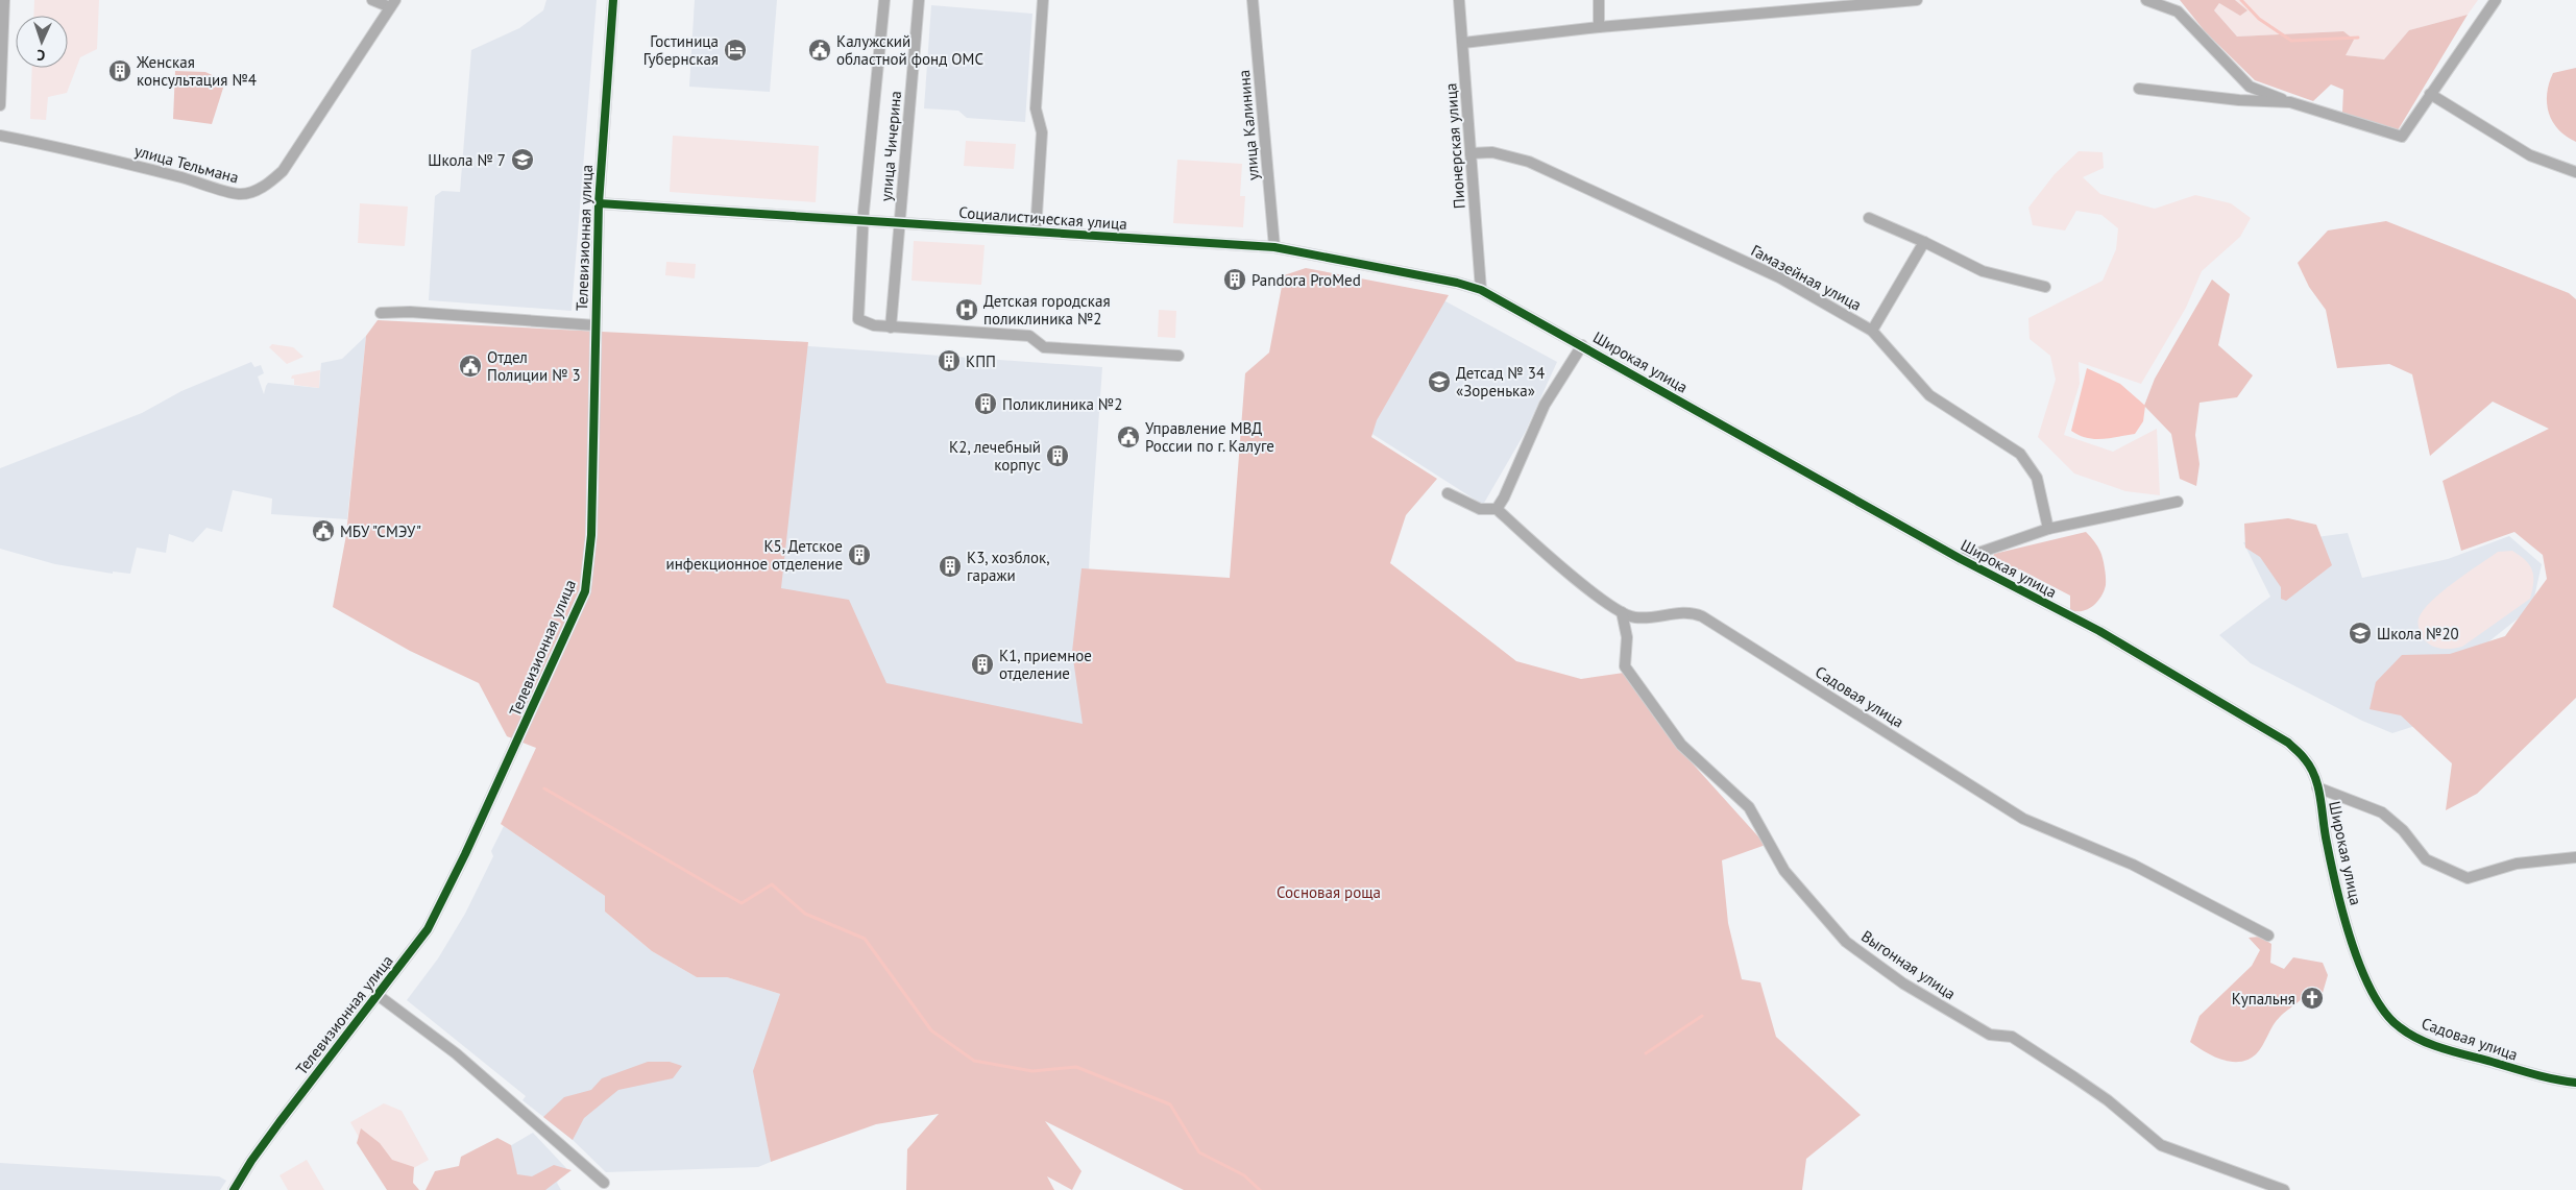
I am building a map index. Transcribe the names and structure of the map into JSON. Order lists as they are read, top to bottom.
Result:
{
  "streets": {
    "street": [
      "улица Калинина",
      "улица Чичерина",
      "Пионерская улица",
      "улица Тельмана",
      "Социалистическая улица",
      "Телевизионная улица",
      "Гамазейная улица",
      "Широкая улица",
      "Садовая улица",
      "Выгонная улица"
    ]
  },
  "crossings": [
    ["улица Калинина", "Социалистическая улица"],
    ["улица Чичерина", "Социалистическая улица"],
    ["Пионерская улица", "Социалистическая улица"],
    ["Пионерская улица", "Гамазейная улица"],
    ["Пионерская улица", "Широкая улица"],
    ["Социалистическая улица", "Телевизионная улица"],
    ["Социалистическая улица", "Широкая улица"],
    ["Широкая улица", "Садовая улица"],
    ["Садовая улица", "Выгонная улица"]
  ],
  "parks": ["Сосновая роща"],
  "places": {
    "hotel": ["Гостиница Губернская"],
    "public building": [
      "Калужский областной фонд ОМС",
      "Отдел Полиции № 3",
      "Управление МВД России по г. Калуге",
      "МБУ \"СМЭУ\""
    ],
    "building": [
      "Женская консультация №4",
      "Pandora ProMed",
      "КПП",
      "Поликлиника №2",
      "К2, лечебный корпус",
      "К5, Детское инфекционное отделение",
      "К3, хозблок, гаражи",
      "К1, приемное отделение"
    ],
    "school or university": ["Школа № 7", "Детсад № 34 «Зоренька»", "Школа №20"],
    "hospital": ["Детская городская поликлиника №2"],
    "church": ["Купальня"]
  },
  "north": "bottom"
}
